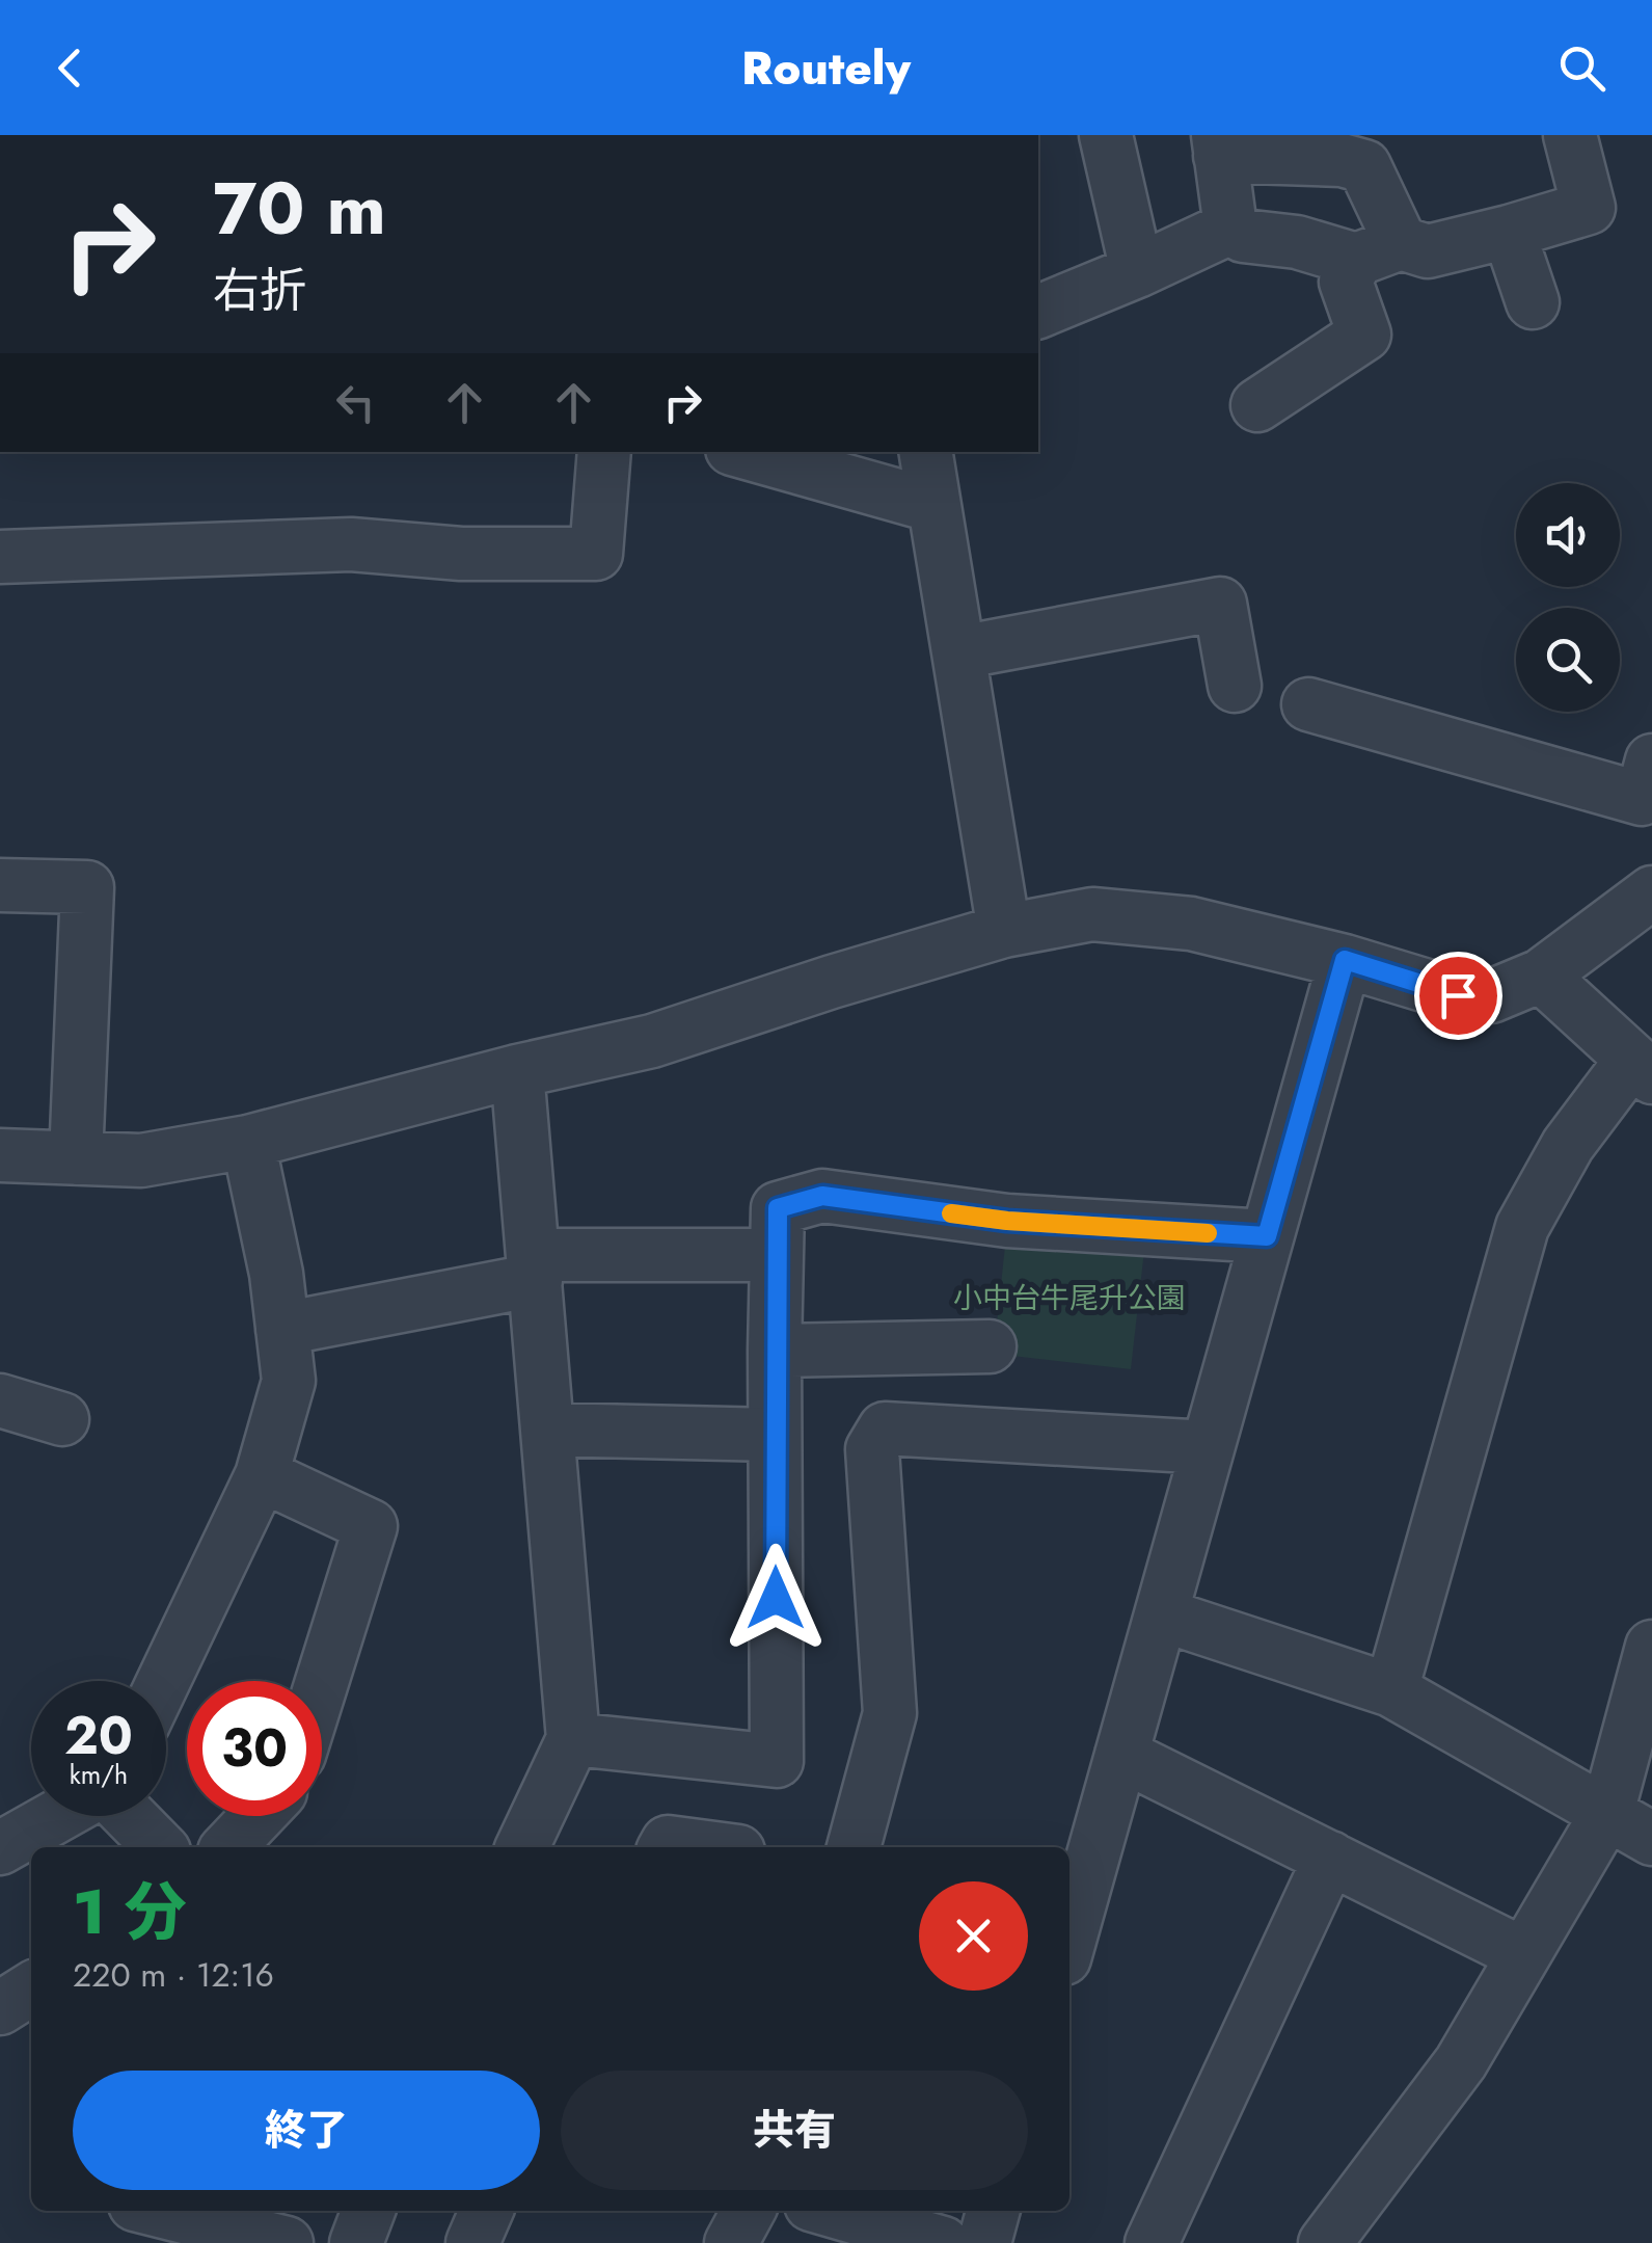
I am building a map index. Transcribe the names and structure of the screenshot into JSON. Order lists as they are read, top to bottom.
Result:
{
  "parks": ["小中台牛尾升公園"],
  "page": {
    "header": "Routely",
    "turn": ["70 m", "右折"],
    "speed": "20 km/h",
    "limit": "30",
    "heading": ["1 分", "220 m · 12:16"],
    "buttons": ["終了", "共有"]
  }
}
